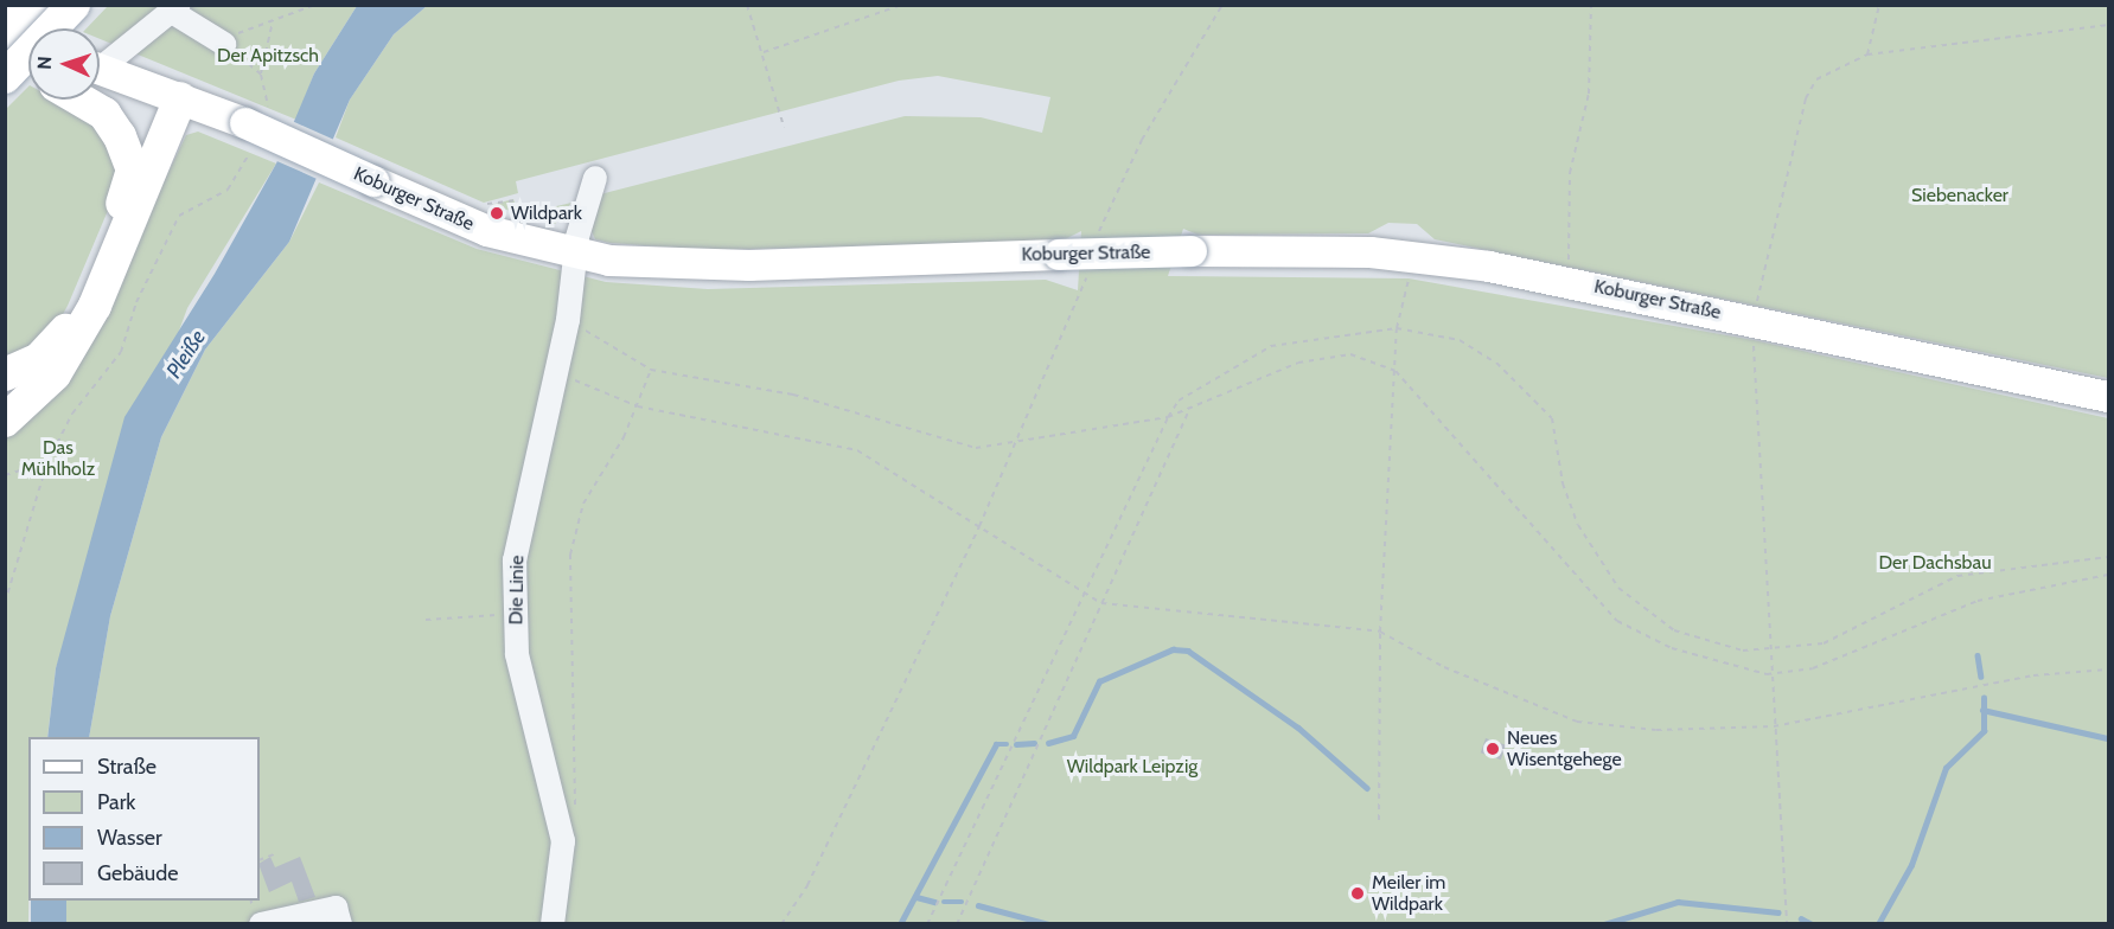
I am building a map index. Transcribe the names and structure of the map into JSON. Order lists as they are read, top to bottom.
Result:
{
  "streets": {
    "main road": ["Koburger Straße"],
    "lane": ["Die Linie"]
  },
  "crossings": [
    ["Koburger Straße", "Die Linie"]
  ],
  "water": ["Pleiße"],
  "parks": [
    "Der Apitzsch",
    "Siebenacker",
    "Das Mühlholz",
    "Der Dachsbau",
    "Wildpark Leipzig"
  ],
  "places": ["Wildpark", "Neues Wisentgehege", "Meiler im Wildpark"],
  "legend": [
    "Straße",
    "Park",
    "Wasser",
    "Gebäude"
  ],
  "north": "left"
}
